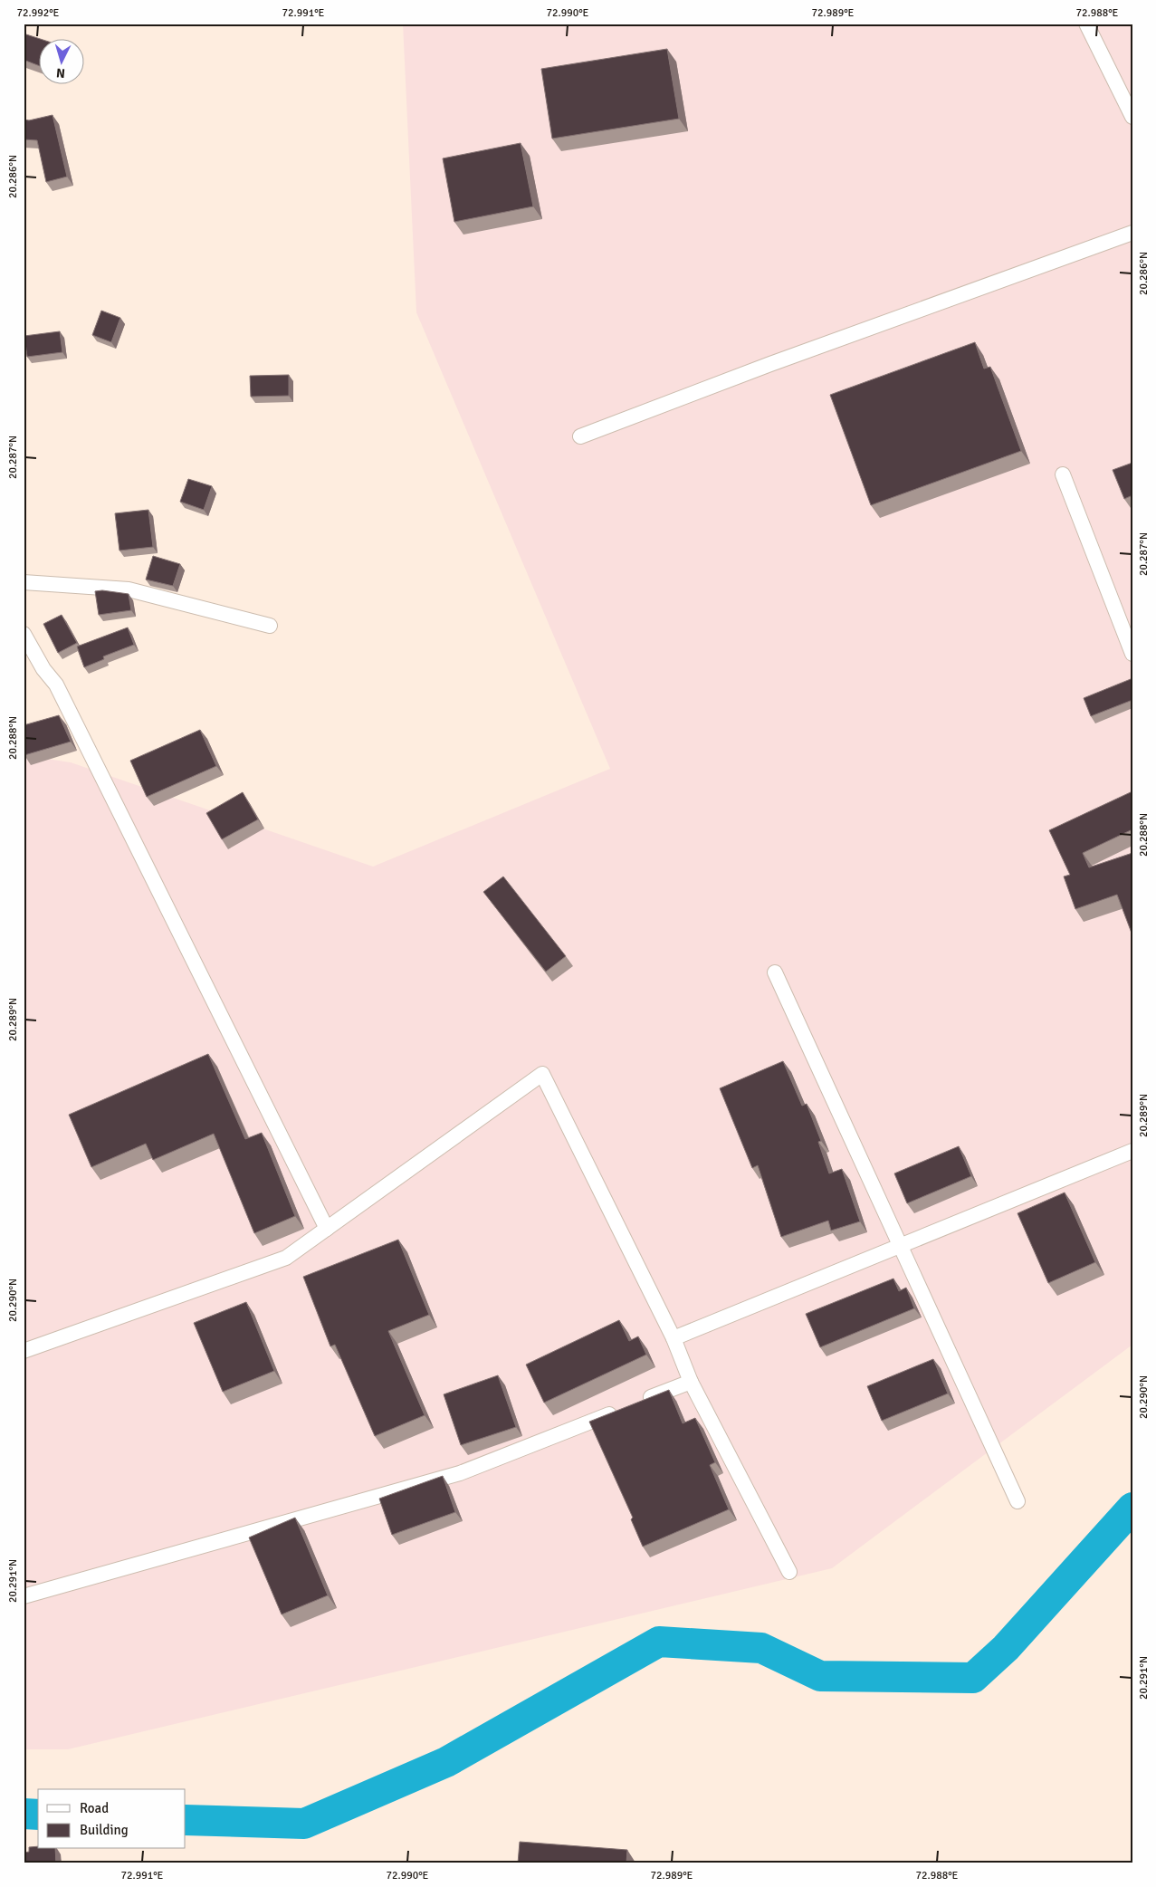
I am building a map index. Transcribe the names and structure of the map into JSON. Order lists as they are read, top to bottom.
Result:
{
  "legend": ["Road", "Building"],
  "north": "bottom",
  "coordinates": [
    "72.992°E",
    "72.991°E",
    "72.990°E",
    "72.989°E",
    "72.988°E",
    "20.286°N",
    "20.287°N",
    "20.288°N",
    "20.289°N",
    "20.290°N",
    "20.291°N"
  ]
}
